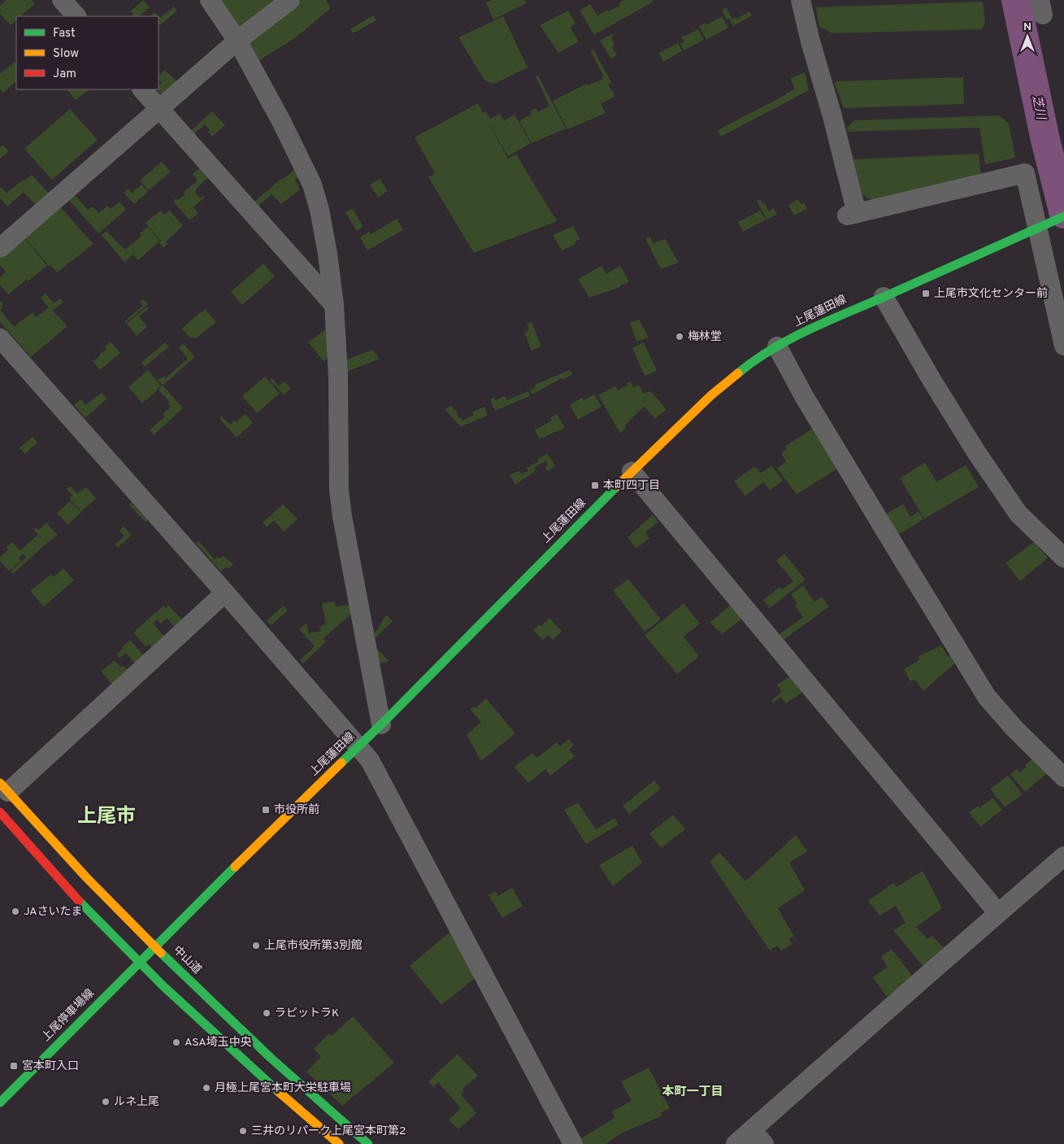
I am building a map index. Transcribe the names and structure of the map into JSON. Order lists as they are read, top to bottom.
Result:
{
  "streets": {
    "main road": ["上尾蓮田線", "中山道", "上尾停車場線"]
  },
  "crossings": [
    ["上尾蓮田線", "中山道"],
    ["上尾蓮田線", "上尾停車場線"],
    ["中山道", "上尾停車場線"]
  ],
  "districts": ["上尾市", "本町一丁目"],
  "water": ["芝川"],
  "places": {
    "transit": [
      "上尾市文化センター前",
      "本町四丁目",
      "市役所前",
      "宮本町入口"
    ],
    "other": [
      "梅林堂",
      "JAさいたま",
      "上尾市役所第3別館",
      "ラピットラK",
      "ASA埼玉中央",
      "月極上尾宮本町大栄駐車場",
      "ルネ上尾",
      "三井のリパーク上尾宮本町第2"
    ]
  },
  "legend": ["Fast", "Slow", "Jam"],
  "north": "top"
}
